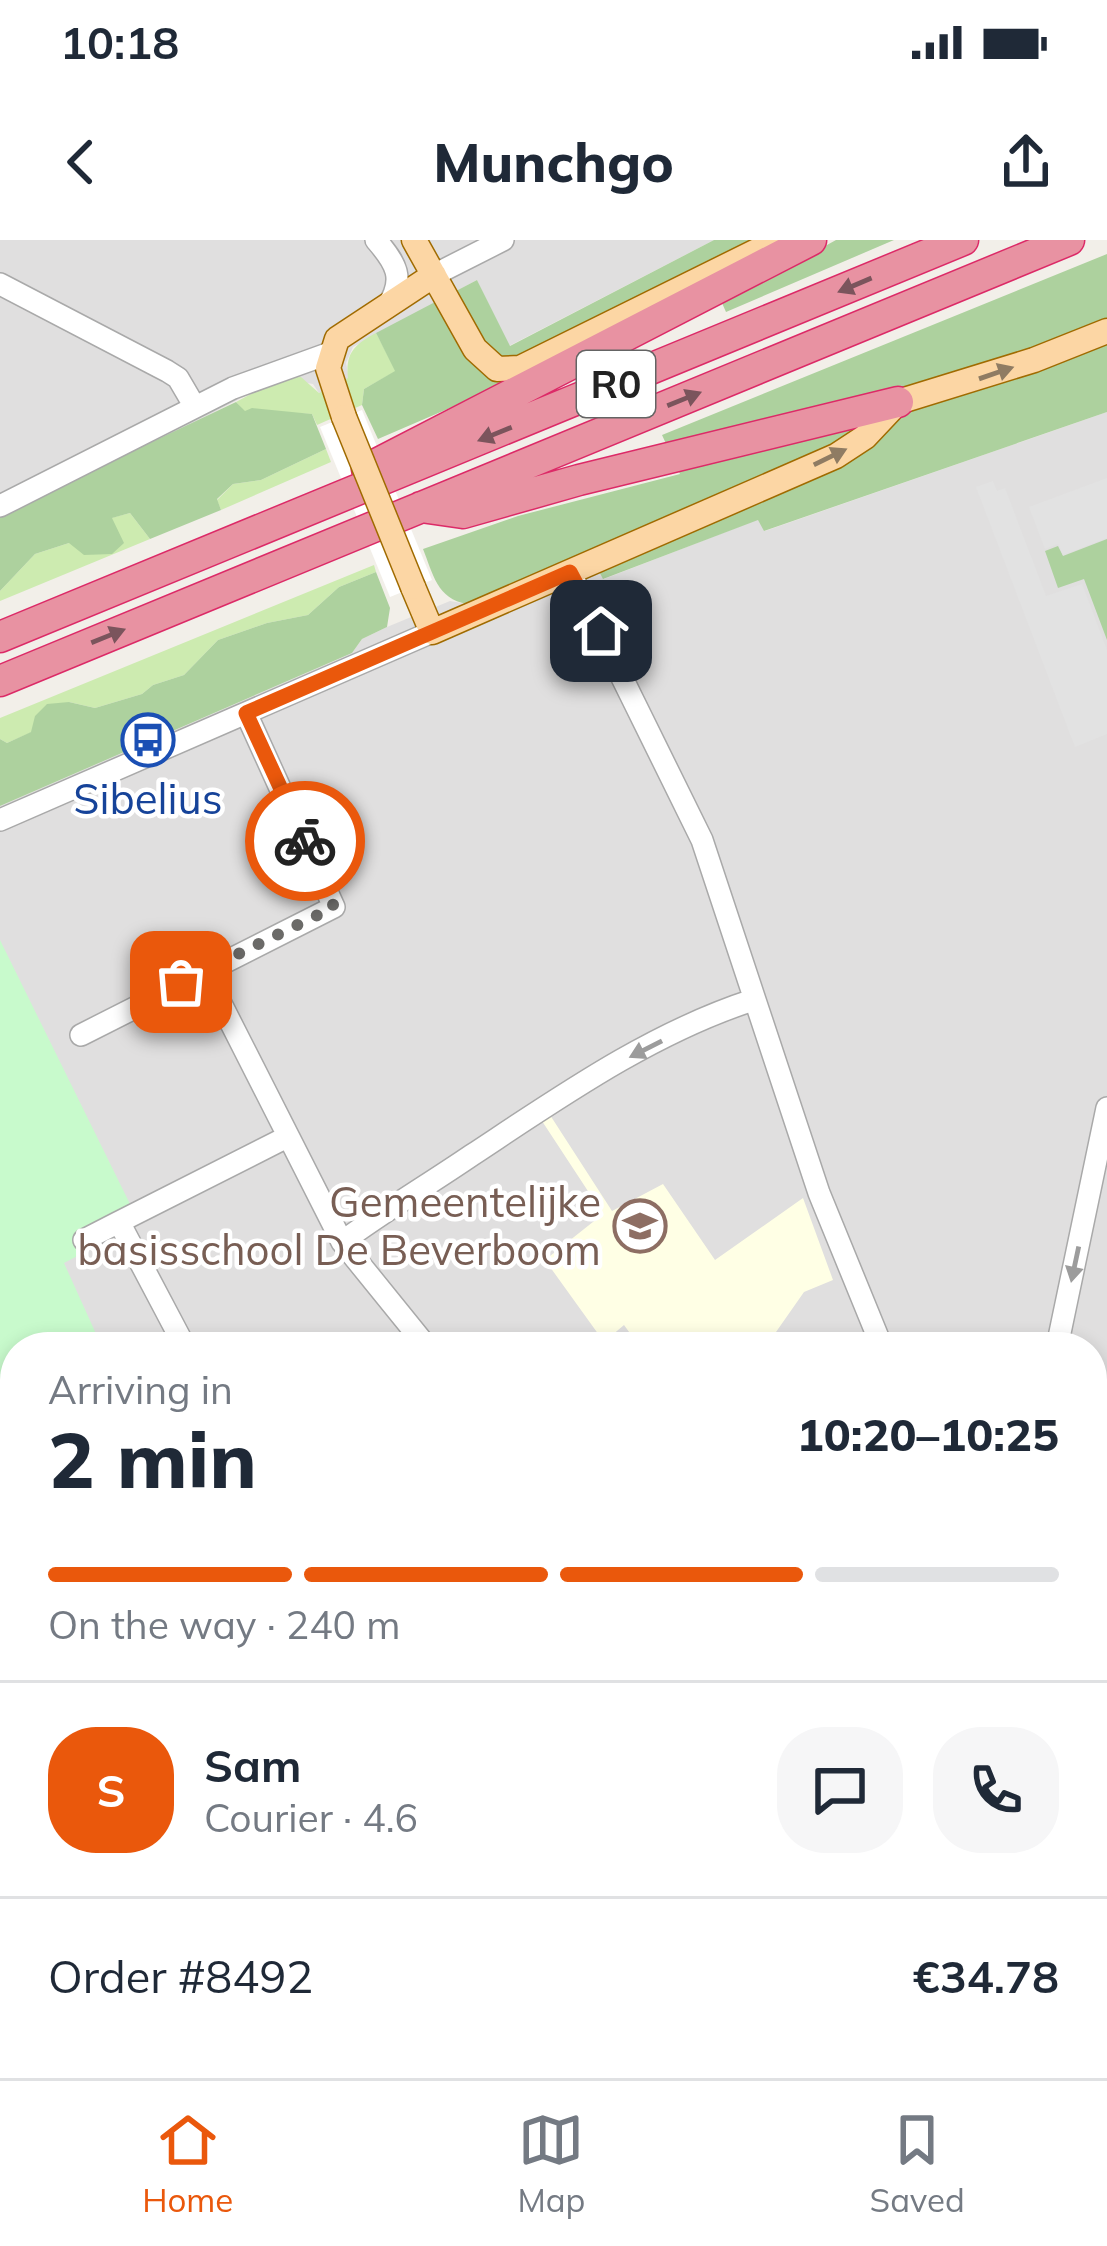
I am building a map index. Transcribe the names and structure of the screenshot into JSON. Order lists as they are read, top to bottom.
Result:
{
  "streets": {
    "highway": ["R0"]
  },
  "places": {
    "bus stop": ["Sibelius"],
    "school or university": ["Gemeentelijke basisschool De Beverboom"]
  },
  "page": {
    "status": "10:18",
    "header": "Munchgo",
    "heading": ["2 min", "Arriving in", "10:20–10:25"],
    "panel": [
      "Sam",
      "Courier · 4.6",
      "Order #8492",
      "€34.78"
    ],
    "bar": "On the way · 240 m",
    "round": "S",
    "tabs": ["Home", "Map", "Saved"]
  }
}
